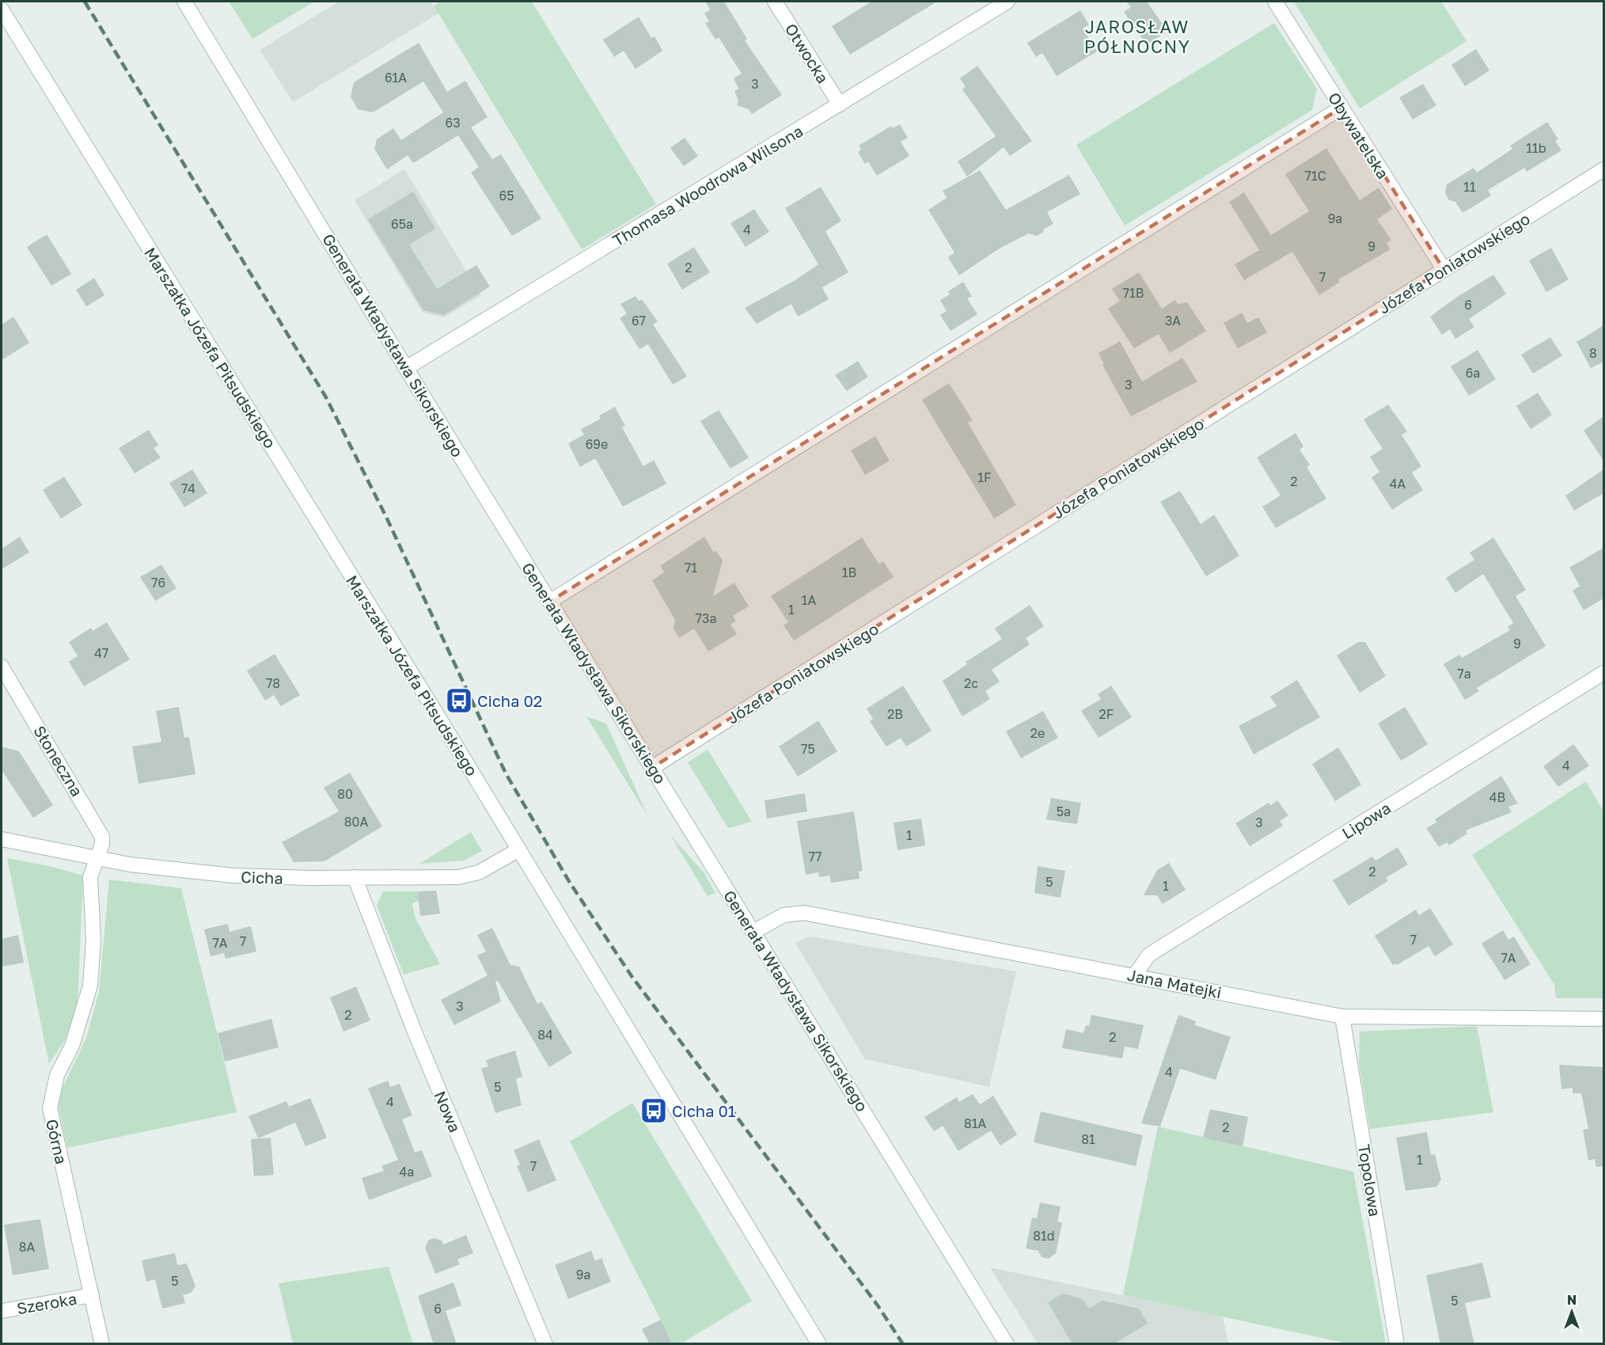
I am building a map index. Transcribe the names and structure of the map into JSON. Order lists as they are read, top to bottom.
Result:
{
  "streets": {
    "street": [
      "Otwocka",
      "Obywatelska",
      "Thomasa Woodrowa Wilsona",
      "Józefa Poniatowskiego",
      "Generała Władysława Sikorskiego",
      "Marszałka Józefa Piłsudskiego",
      "Słoneczna",
      "Lipowa",
      "Cicha",
      "Jana Matejki",
      "Nowa",
      "Górna",
      "Topolowa",
      "Szeroka"
    ]
  },
  "crossings": [
    ["Otwocka", "Thomasa Woodrowa Wilsona"],
    ["Obywatelska", "Józefa Poniatowskiego"],
    ["Thomasa Woodrowa Wilsona", "Generała Władysława Sikorskiego"],
    ["Józefa Poniatowskiego", "Generała Władysława Sikorskiego"],
    ["Generała Władysława Sikorskiego", "Jana Matejki"],
    ["Marszałka Józefa Piłsudskiego", "Cicha"],
    ["Słoneczna", "Cicha"],
    ["Słoneczna", "Górna"],
    ["Lipowa", "Jana Matejki"],
    ["Cicha", "Nowa"],
    ["Cicha", "Górna"],
    ["Jana Matejki", "Topolowa"],
    ["Górna", "Szeroka"]
  ],
  "districts": ["JAROSŁAW PÓŁNOCNY"],
  "places": {
    "bus stop": ["Cicha 02", "Cicha 01"]
  },
  "house_numbers": [
    "61A",
    "3",
    "63",
    "11b",
    "71C",
    "11",
    "65",
    "9a",
    "65a",
    "4",
    "9",
    "2",
    "7",
    "71B",
    "6",
    "67",
    "3A",
    "8",
    "6a",
    "3",
    "69e",
    "1F",
    "2",
    "4A",
    "74",
    "71",
    "1B",
    "76",
    "1A",
    "1",
    "73a",
    "9",
    "47",
    "7a",
    "78",
    "2c",
    "2B",
    "2F",
    "2e",
    "75",
    "4",
    "80",
    "4B",
    "5a",
    "80A",
    "3",
    "1",
    "77",
    "2",
    "5",
    "1",
    "7",
    "7",
    "7A",
    "7A",
    "3",
    "2",
    "84",
    "2",
    "4",
    "5",
    "4",
    "81A",
    "2",
    "81",
    "1",
    "7",
    "4a",
    "81d",
    "8A",
    "9a",
    "5",
    "5",
    "6"
  ],
  "north": "top"
}
